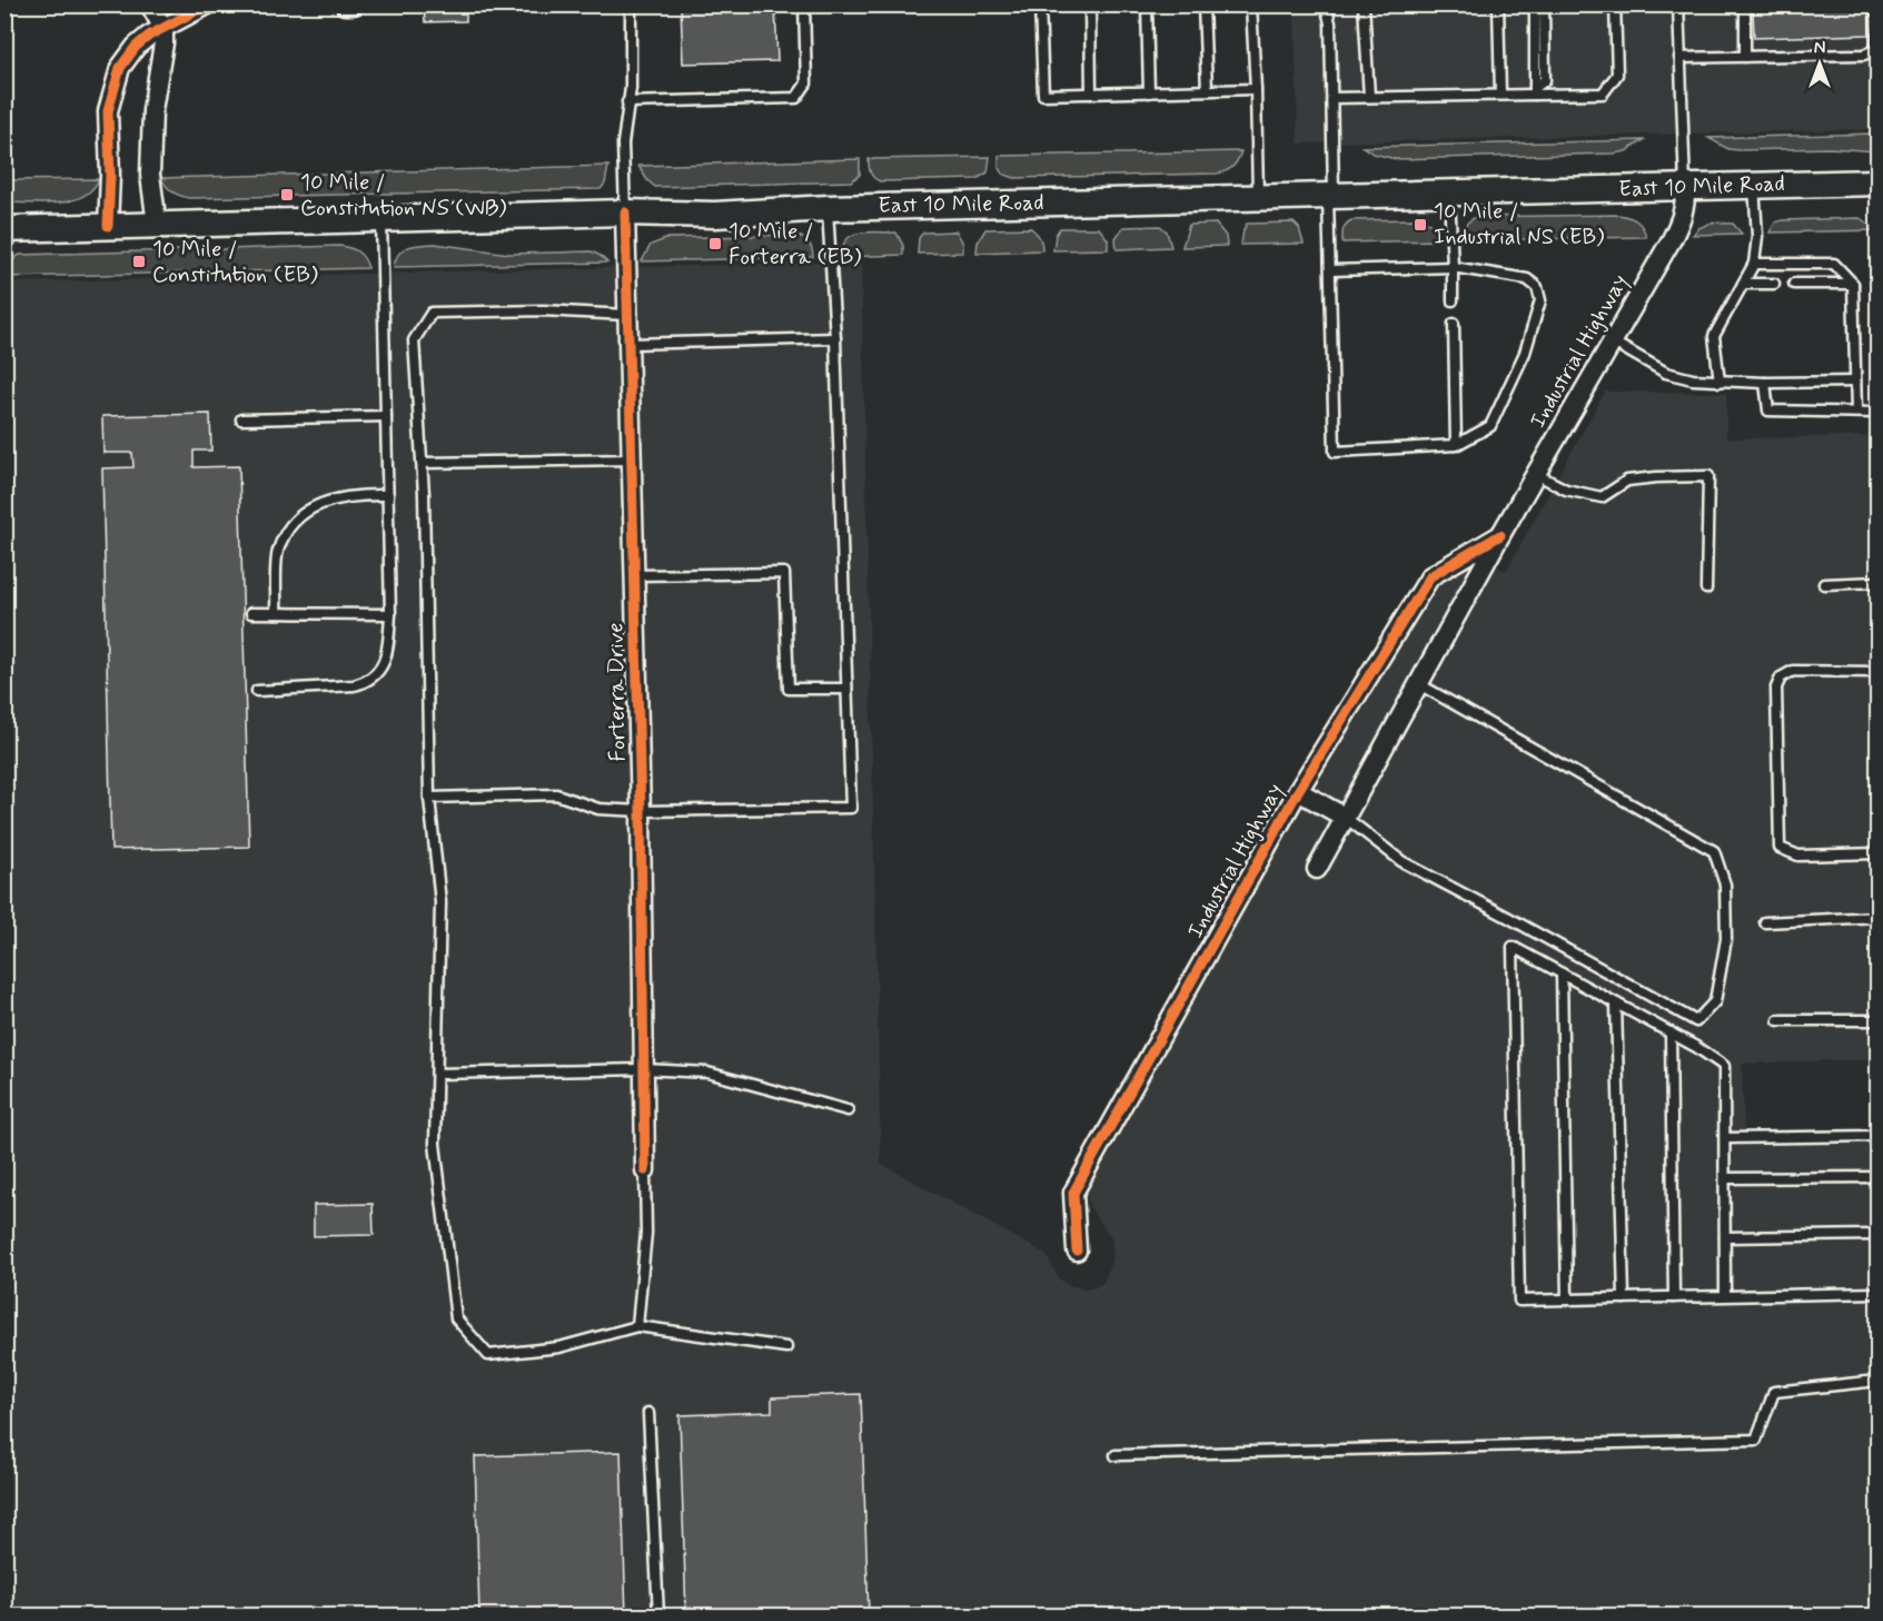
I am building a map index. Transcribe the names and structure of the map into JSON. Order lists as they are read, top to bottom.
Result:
{
  "streets": {
    "main road": ["East 10 Mile Road"],
    "street": ["Industrial Highway", "Forterra Drive"]
  },
  "crossings": [
    ["East 10 Mile Road", "Industrial Highway"],
    ["East 10 Mile Road", "Forterra Drive"]
  ],
  "places": {
    "transit": [
      "10 Mile / Constitution NS (WB)",
      "10 Mile / Industrial NS (EB)",
      "10 Mile / Forterra (EB)",
      "10 Mile / Constitution (EB)"
    ]
  },
  "north": "top"
}
